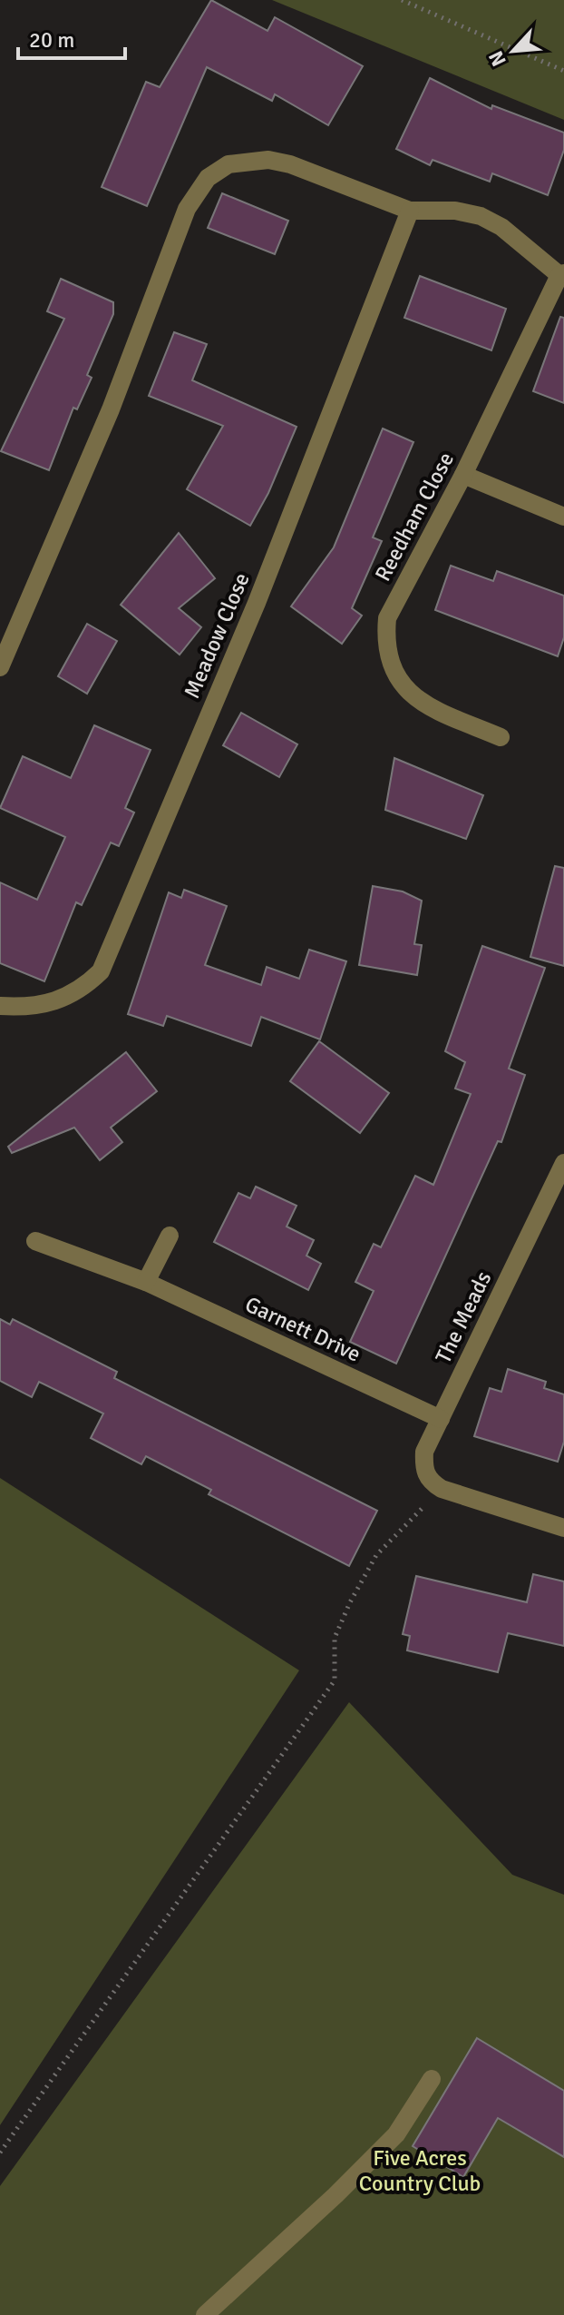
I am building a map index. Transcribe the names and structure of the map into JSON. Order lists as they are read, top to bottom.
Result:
{
  "streets": {
    "street": [
      "Reedham Close",
      "Meadow Close",
      "The Meads",
      "Garnett Drive"
    ]
  },
  "crossings": [
    ["The Meads", "Garnett Drive"]
  ],
  "parks": ["Five Acres Country Club"],
  "scale_bar": "20 m",
  "north": "bottom left"
}
